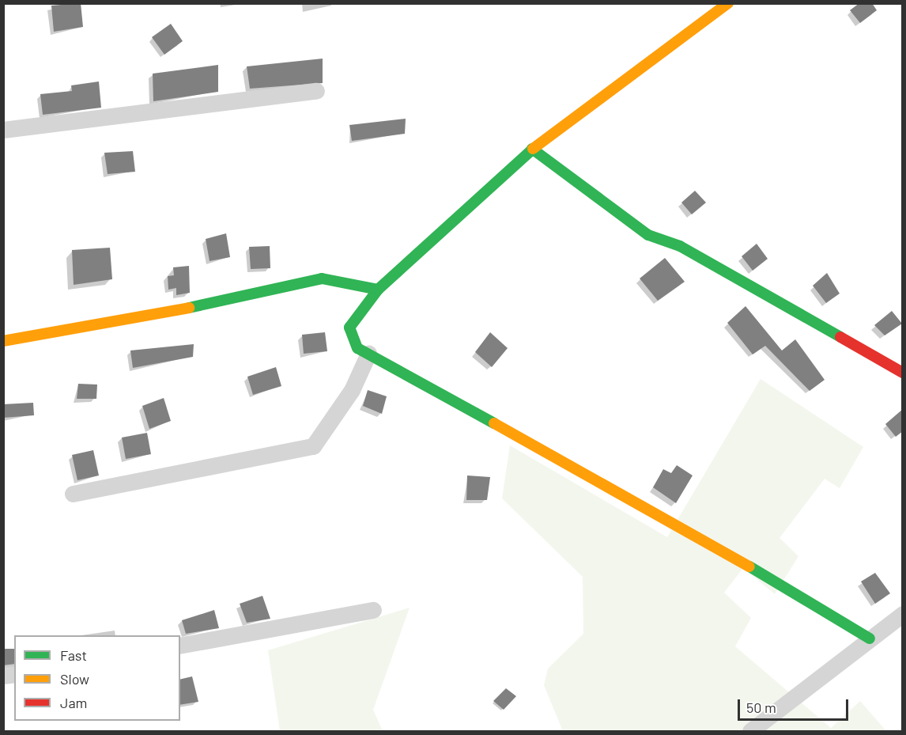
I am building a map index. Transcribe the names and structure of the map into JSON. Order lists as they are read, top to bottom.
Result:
{
  "legend": ["Fast", "Slow", "Jam"],
  "scale_bar": "50 m"
}
